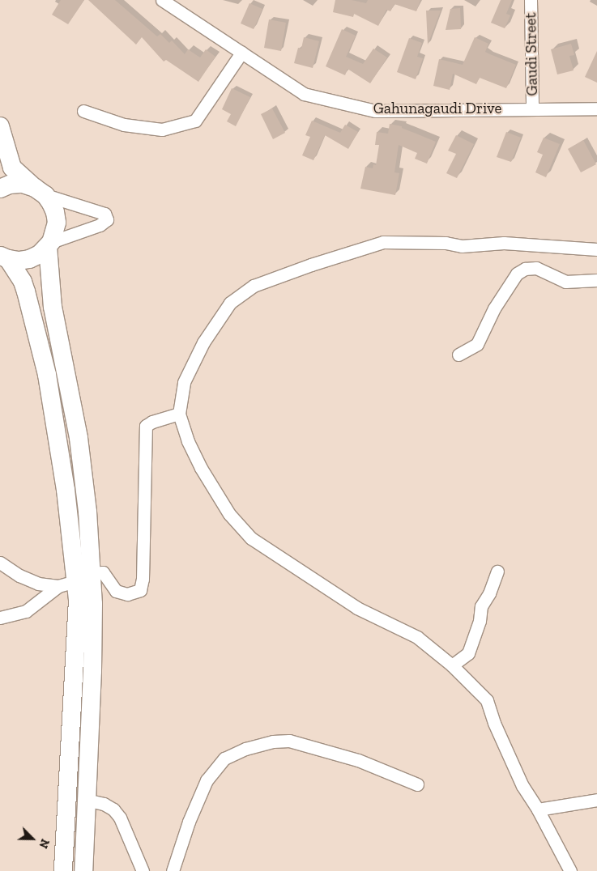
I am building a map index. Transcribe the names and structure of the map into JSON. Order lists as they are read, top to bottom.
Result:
{
  "streets": {
    "street": ["Gaudi Street", "Gahunagaudi Drive"]
  },
  "crossings": [
    ["Gaudi Street", "Gahunagaudi Drive"]
  ],
  "north": "bottom right"
}
